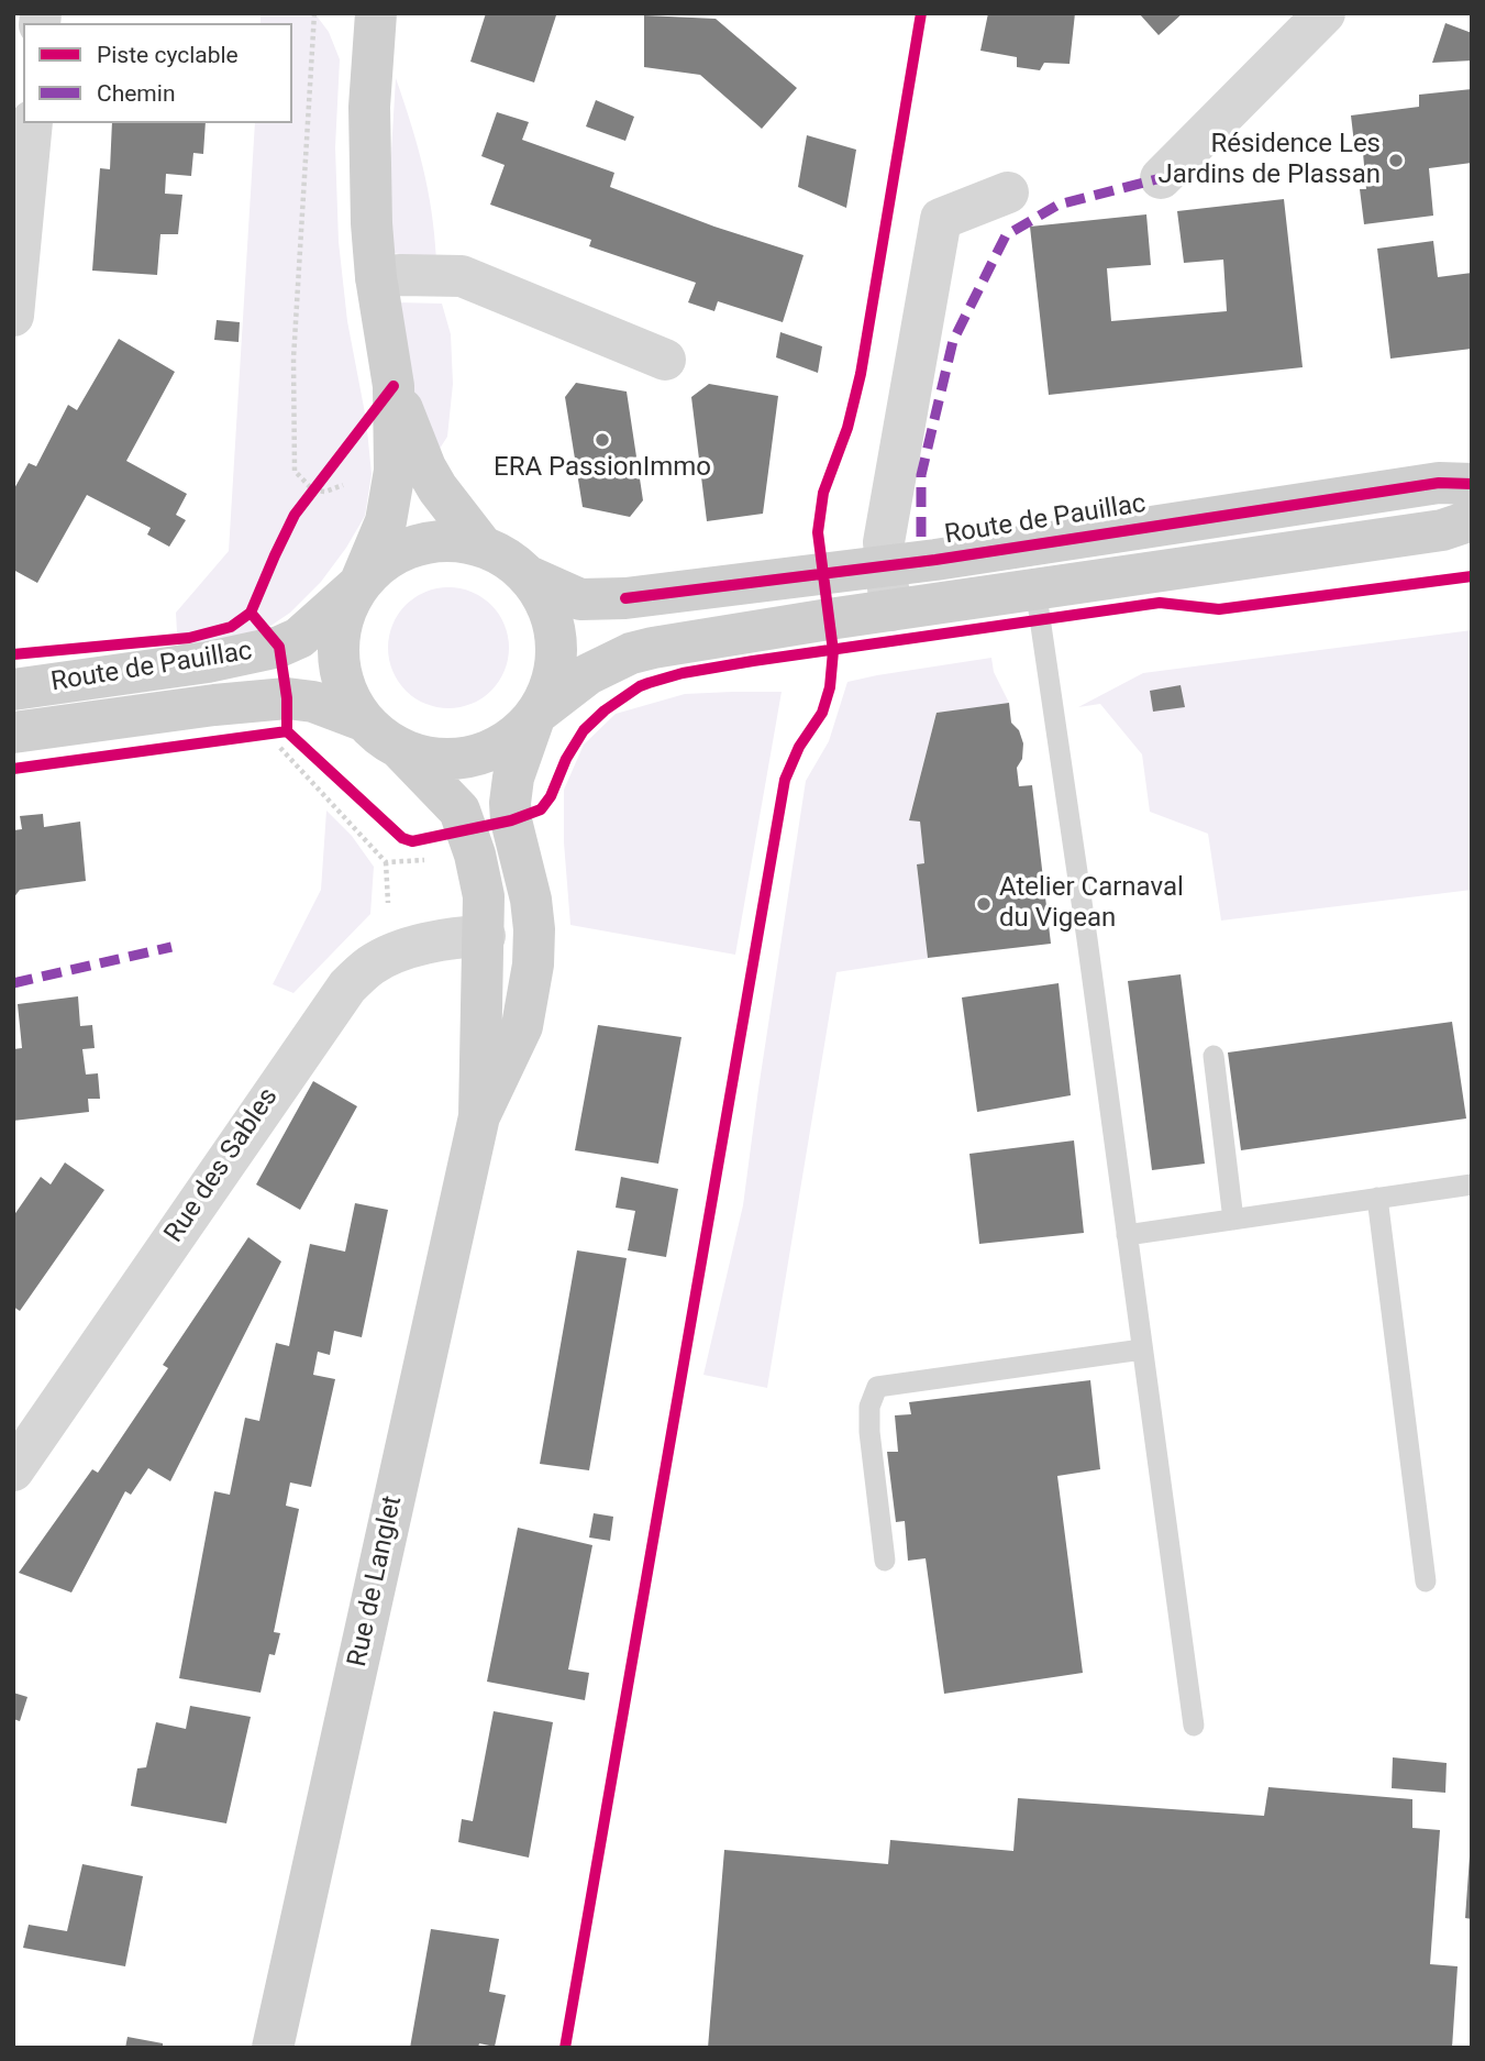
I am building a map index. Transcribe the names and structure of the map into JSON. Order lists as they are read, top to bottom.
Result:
{
  "streets": {
    "main road": ["Route de Pauillac", "Rue de Langlet"],
    "street": ["Rue des Sables"]
  },
  "crossings": [
    ["Route de Pauillac", "Rue de Langlet"],
    ["Rue des Sables", "Rue de Langlet"]
  ],
  "places": ["Résidence Les Jardins de Plassan", "ERA PassionImmo", "Atelier Carnaval du Vigean"],
  "legend": ["Piste cyclable", "Chemin"]
}
